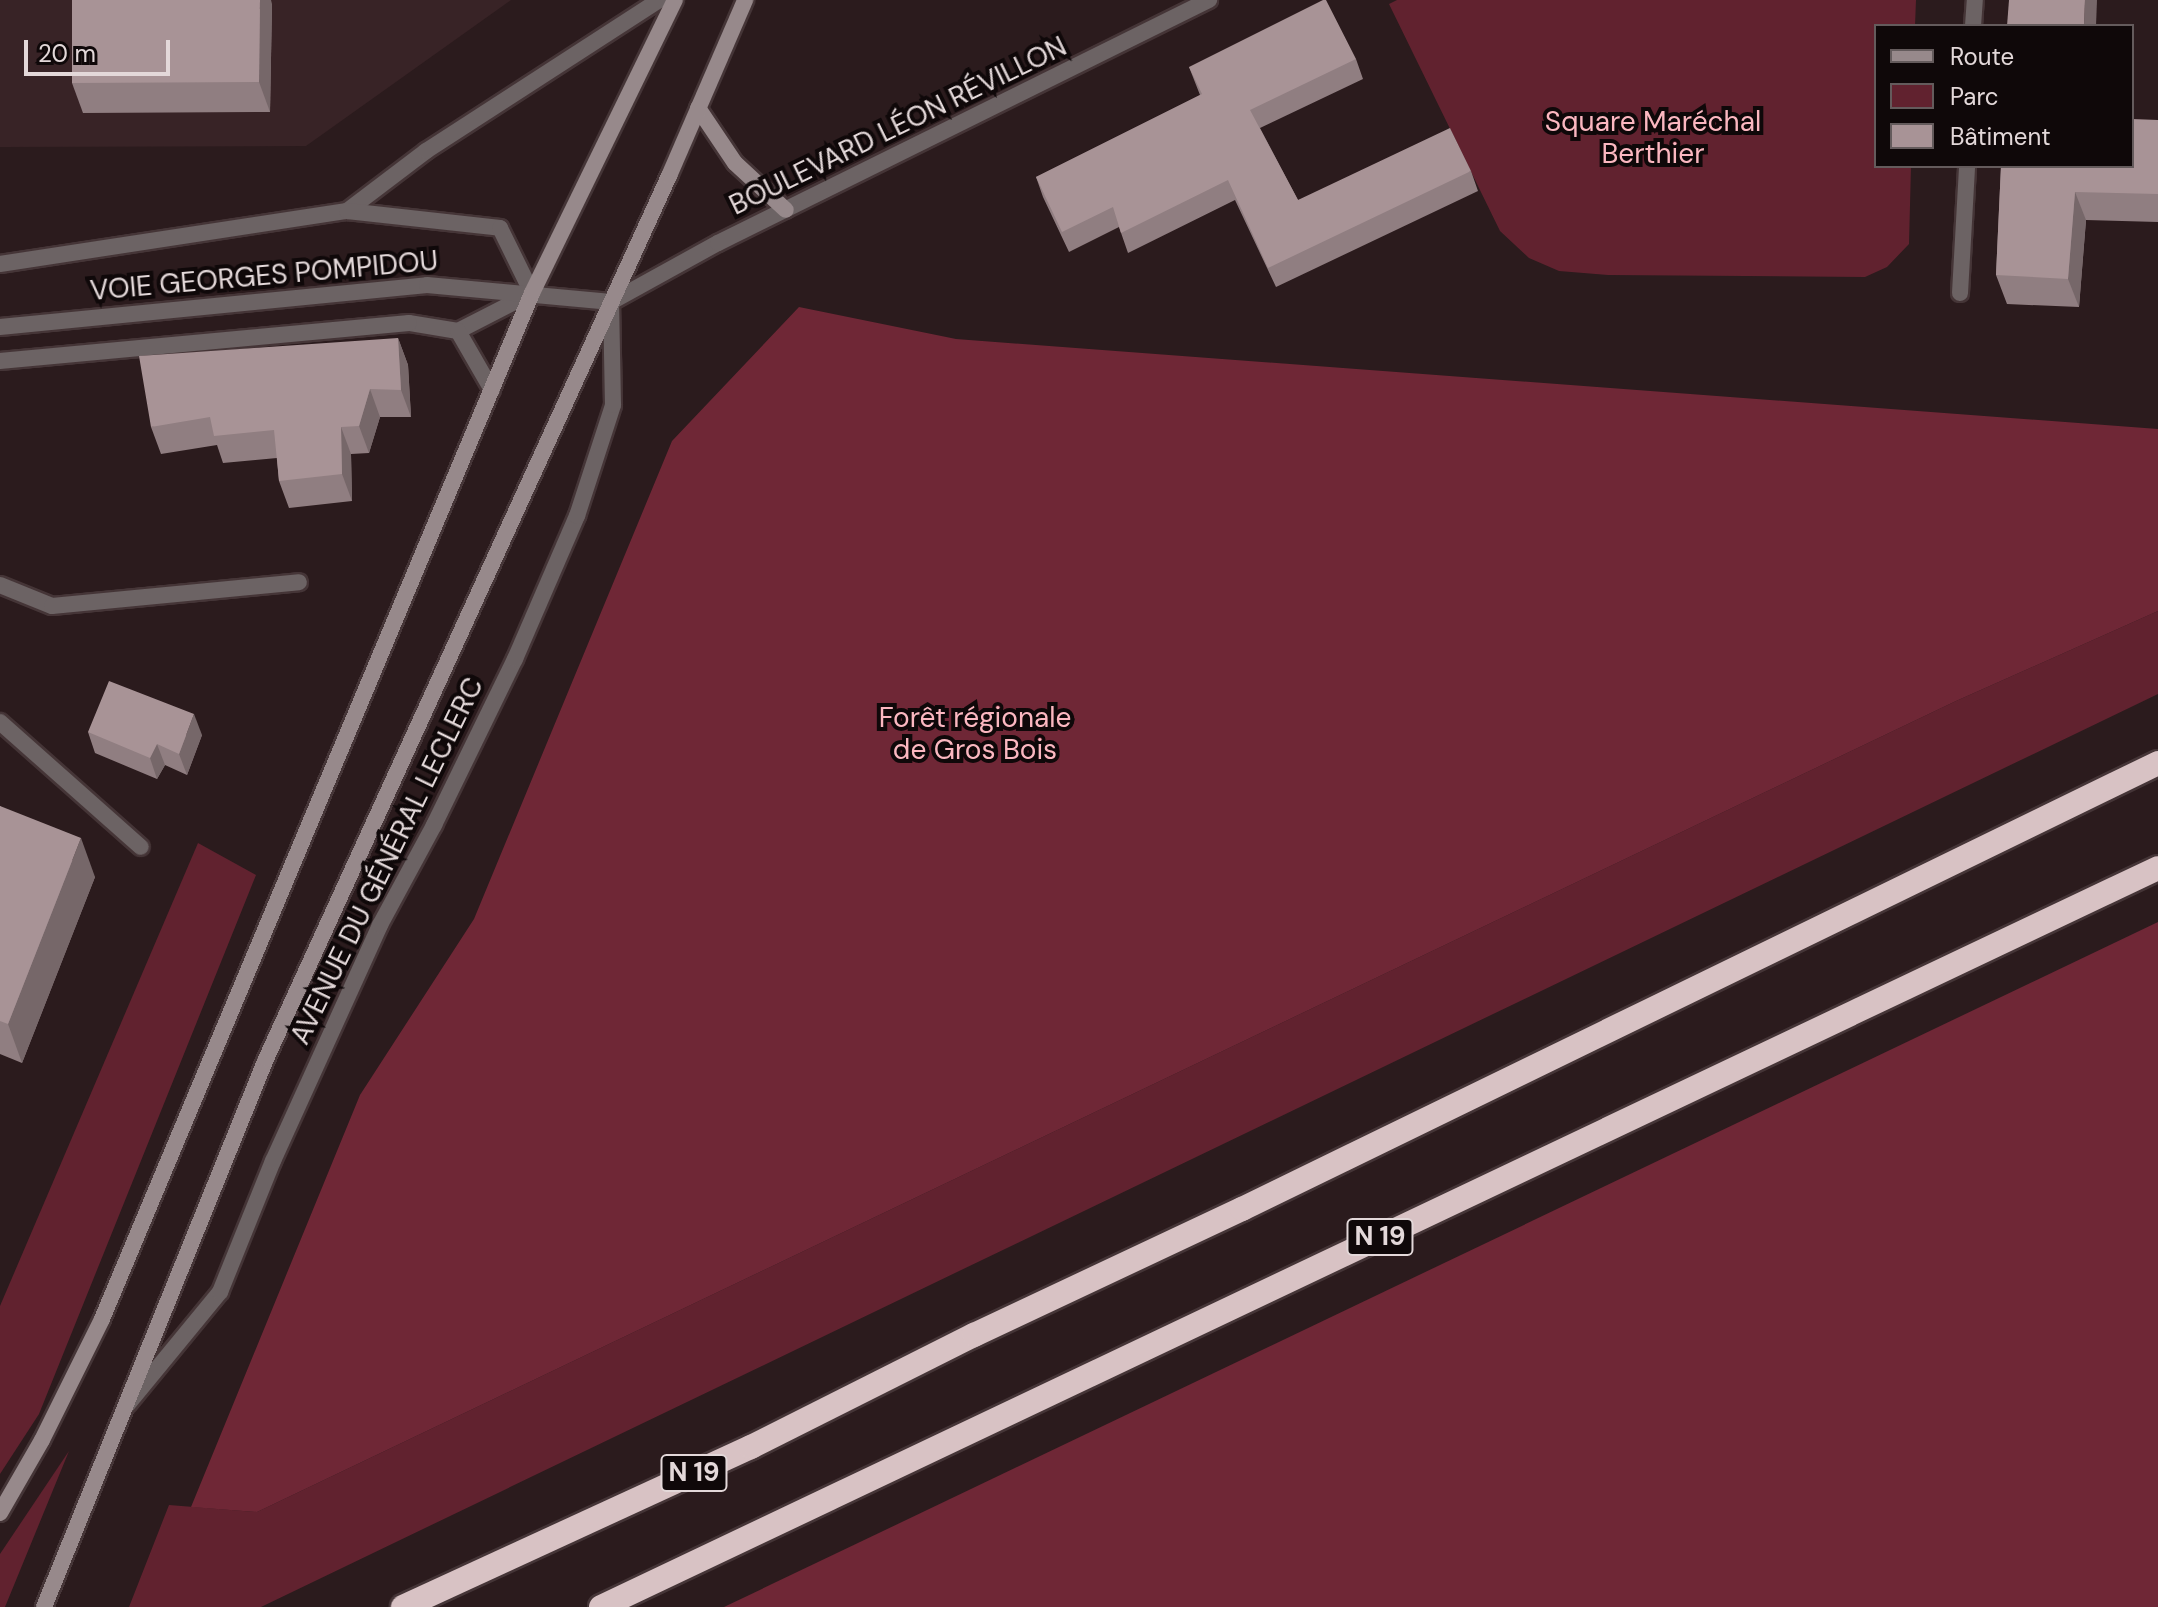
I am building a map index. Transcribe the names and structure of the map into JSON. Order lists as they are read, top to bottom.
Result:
{
  "streets": {
    "highway": ["N 19"],
    "main road": ["AVENUE DU GÉNÉRAL LECLERC"],
    "street": ["BOULEVARD LÉON RÉVILLON", "VOIE GEORGES POMPIDOU"]
  },
  "crossings": [
    ["BOULEVARD LÉON RÉVILLON", "AVENUE DU GÉNÉRAL LECLERC"]
  ],
  "parks": ["Square Maréchal Berthier", "Forêt régionale de Gros Bois"],
  "legend": ["Route", "Parc", "Bâtiment"],
  "scale_bar": "20 m"
}
